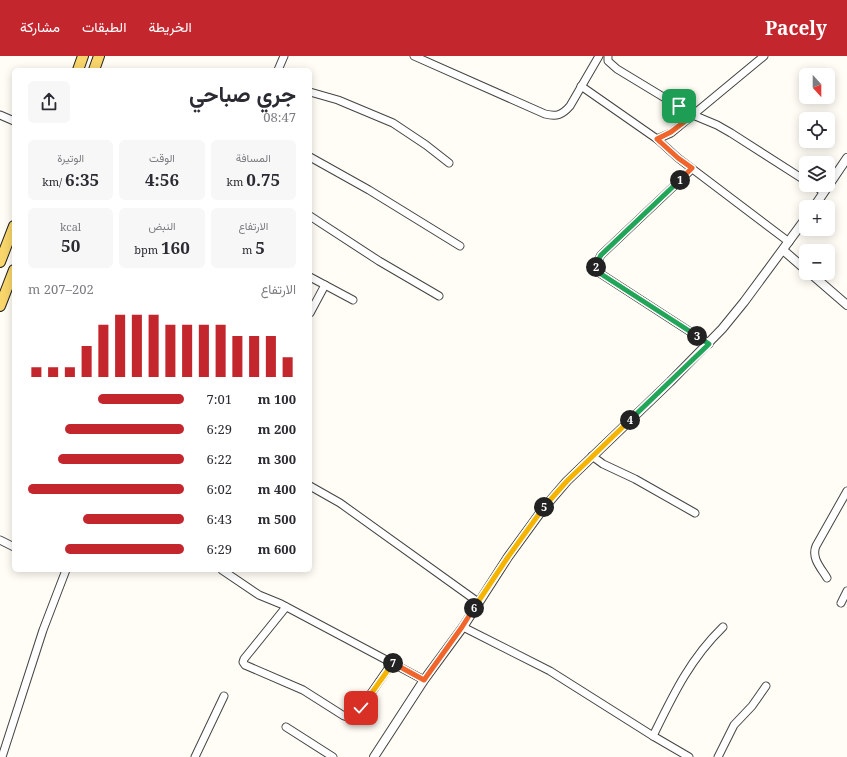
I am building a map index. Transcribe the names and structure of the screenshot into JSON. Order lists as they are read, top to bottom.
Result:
{
  "north": "bottom",
  "page": {
    "header": "Pacely",
    "nav": ["الخريطة", "الطبقات", "مشاركة"],
    "map_buttons": ["+", "−"],
    "heading": ["جري صباحي", "08:47"],
    "stats": [
      ["المسافة", "0.75 km"],
      ["الوقت", "4:56"],
      ["الوتيرة", "6:35 /km"],
      ["الارتفاع", "5 m"],
      ["النبض", "160 bpm"],
      ["kcal", "50"]
    ],
    "pins": [
      "1",
      "2",
      "3",
      "4",
      "5",
      "6",
      "7"
    ],
    "chart": ["الارتفاع", "202–207 m"],
    "list": [
      {
        "name": "100 m",
        "note": "7:01"
      },
      {
        "name": "200 m",
        "note": "6:29"
      },
      {
        "name": "300 m",
        "note": "6:22"
      },
      {
        "name": "400 m",
        "note": "6:02"
      },
      {
        "name": "500 m",
        "note": "6:43"
      },
      {
        "name": "600 m",
        "note": "6:29"
      }
    ]
  }
}
